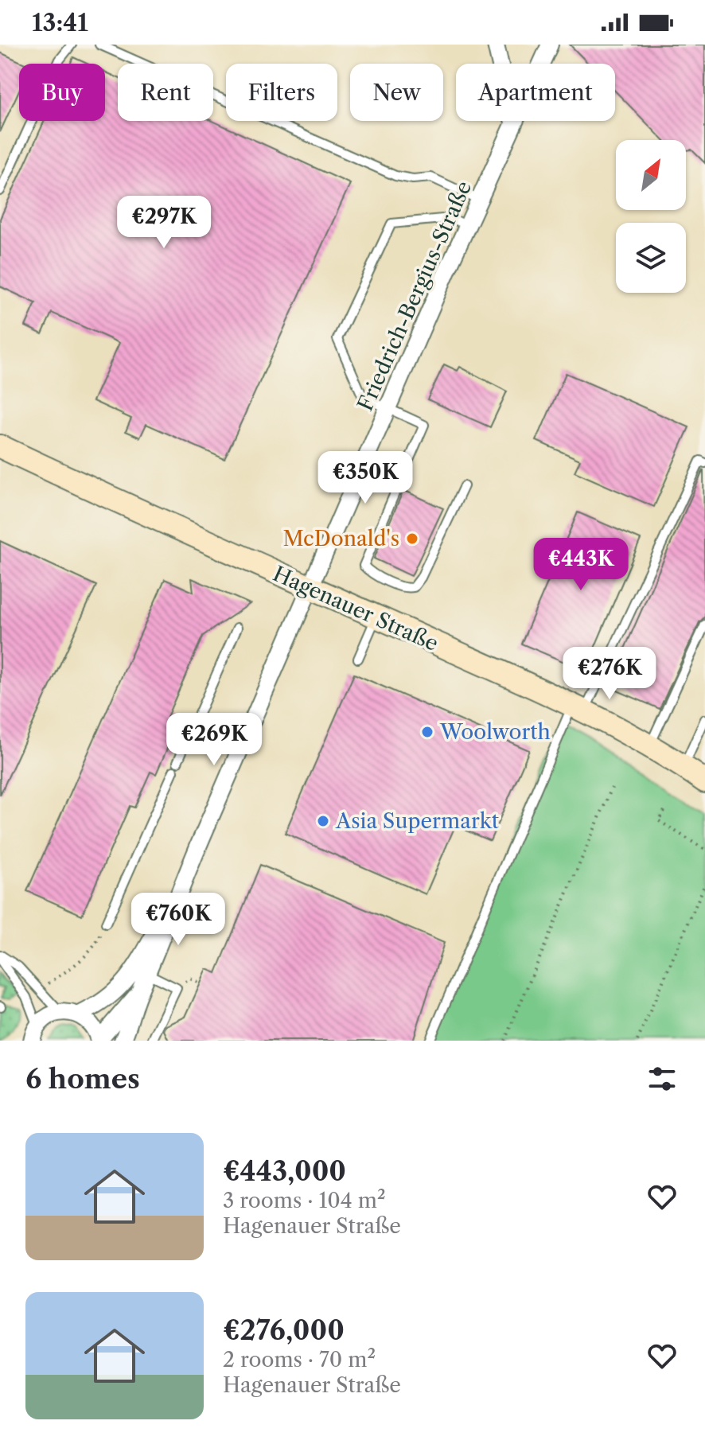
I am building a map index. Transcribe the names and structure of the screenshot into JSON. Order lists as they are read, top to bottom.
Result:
{
  "streets": {
    "street": ["Friedrich-Bergius-Straße", "Hagenauer Straße"]
  },
  "crossings": [
    ["Friedrich-Bergius-Straße", "Hagenauer Straße"]
  ],
  "places": ["McDonald's", "Woolworth", "Asia Supermarkt"],
  "north": "top right",
  "page": {
    "status": "13:41",
    "chip": [
      "Buy",
      "Rent",
      "Filters",
      "New",
      "Apartment"
    ],
    "price": [
      "€297K",
      "€350K",
      "€443K",
      "€276K",
      "€269K",
      "€760K"
    ],
    "heading": "6 homes",
    "list": [
      {
        "name": "€443,000",
        "note": "3 rooms · 104 m² · Hagenauer Straße"
      },
      {
        "name": "€276,000",
        "note": "2 rooms · 70 m² · Hagenauer Straße"
      }
    ]
  }
}
